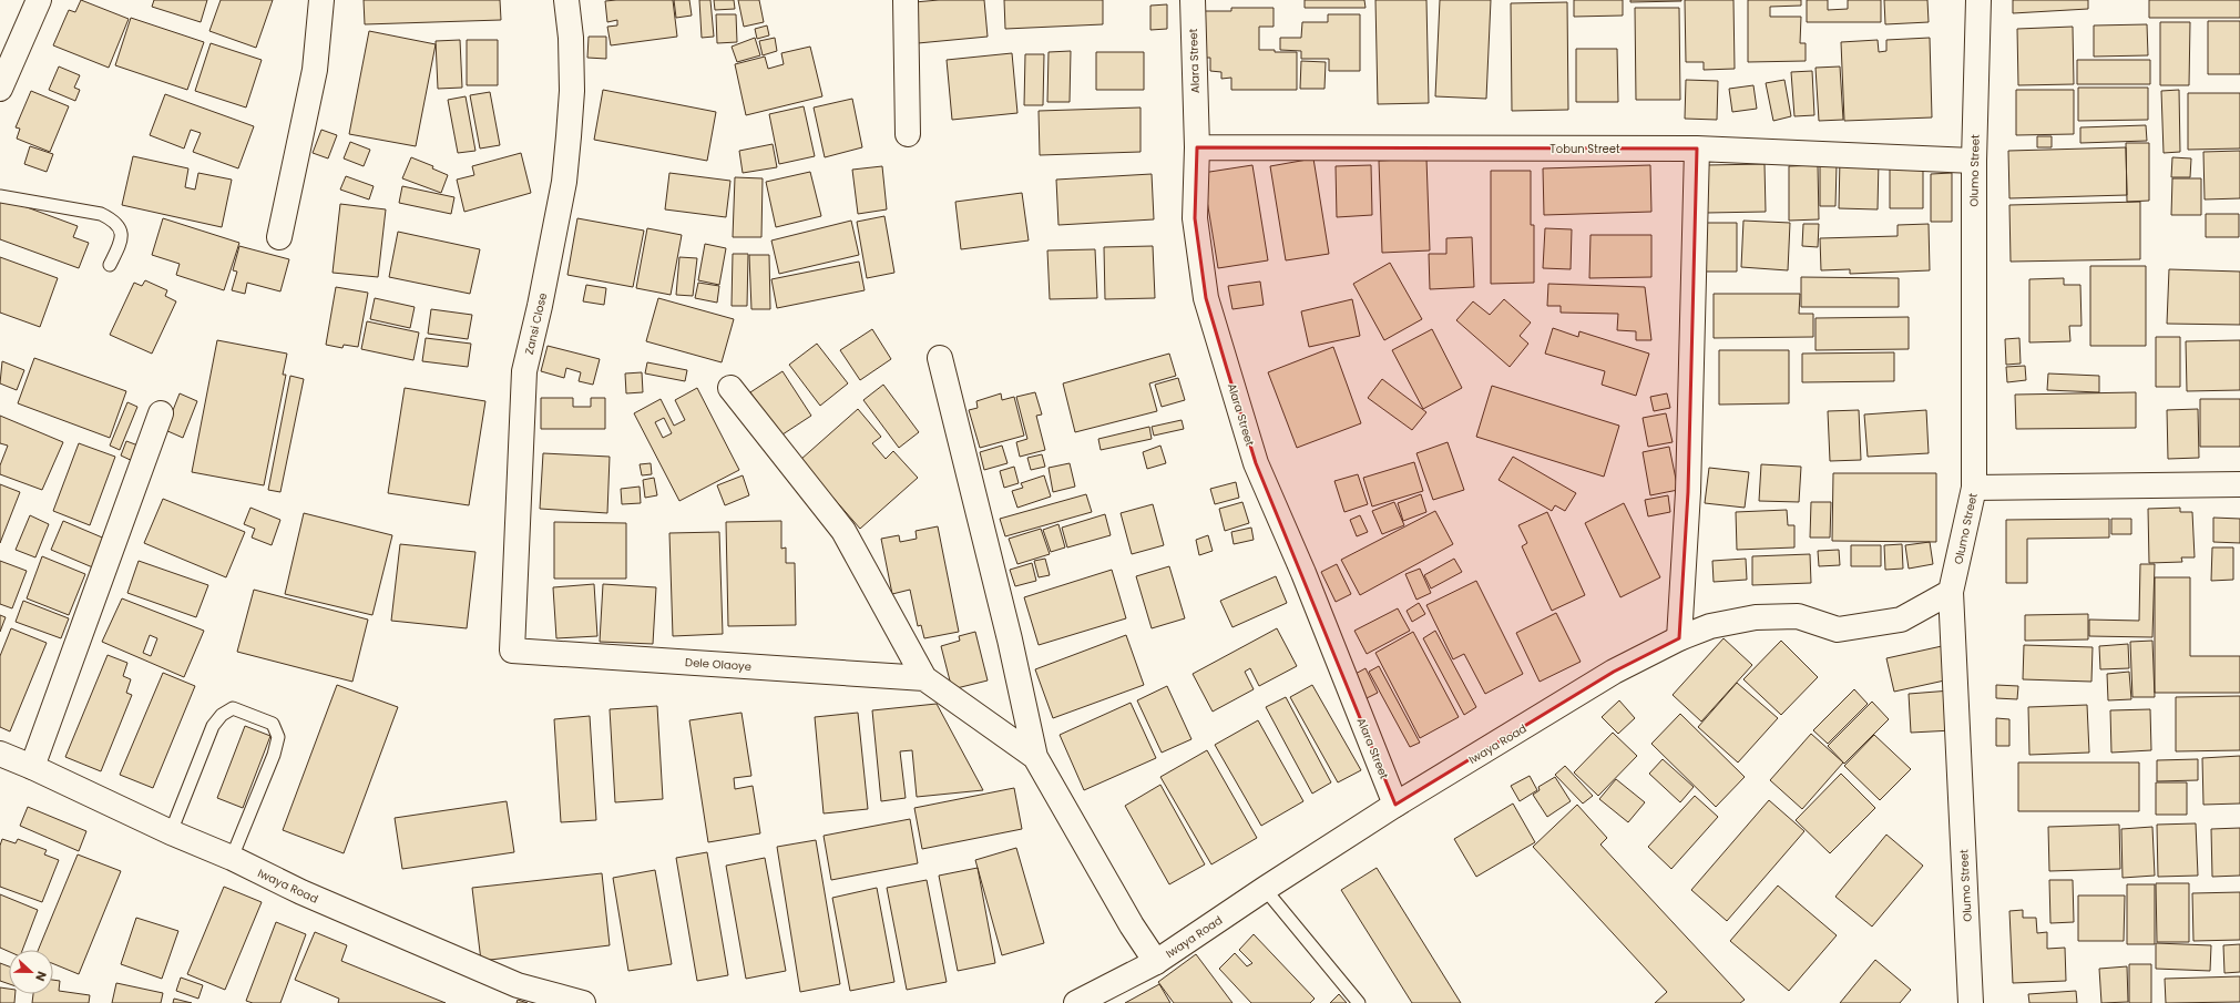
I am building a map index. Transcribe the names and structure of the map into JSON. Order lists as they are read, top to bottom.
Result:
{
  "streets": {
    "street": [
      "Alara Street",
      "Tobun Street",
      "Olumo Street",
      "Zansi Close",
      "Dele Olaoye",
      "Iwaya Road"
    ]
  },
  "crossings": [
    ["Alara Street", "Tobun Street"],
    ["Alara Street", "Iwaya Road"],
    ["Tobun Street", "Olumo Street"],
    ["Olumo Street", "Iwaya Road"],
    ["Zansi Close", "Dele Olaoye"]
  ],
  "north": "right"
}
